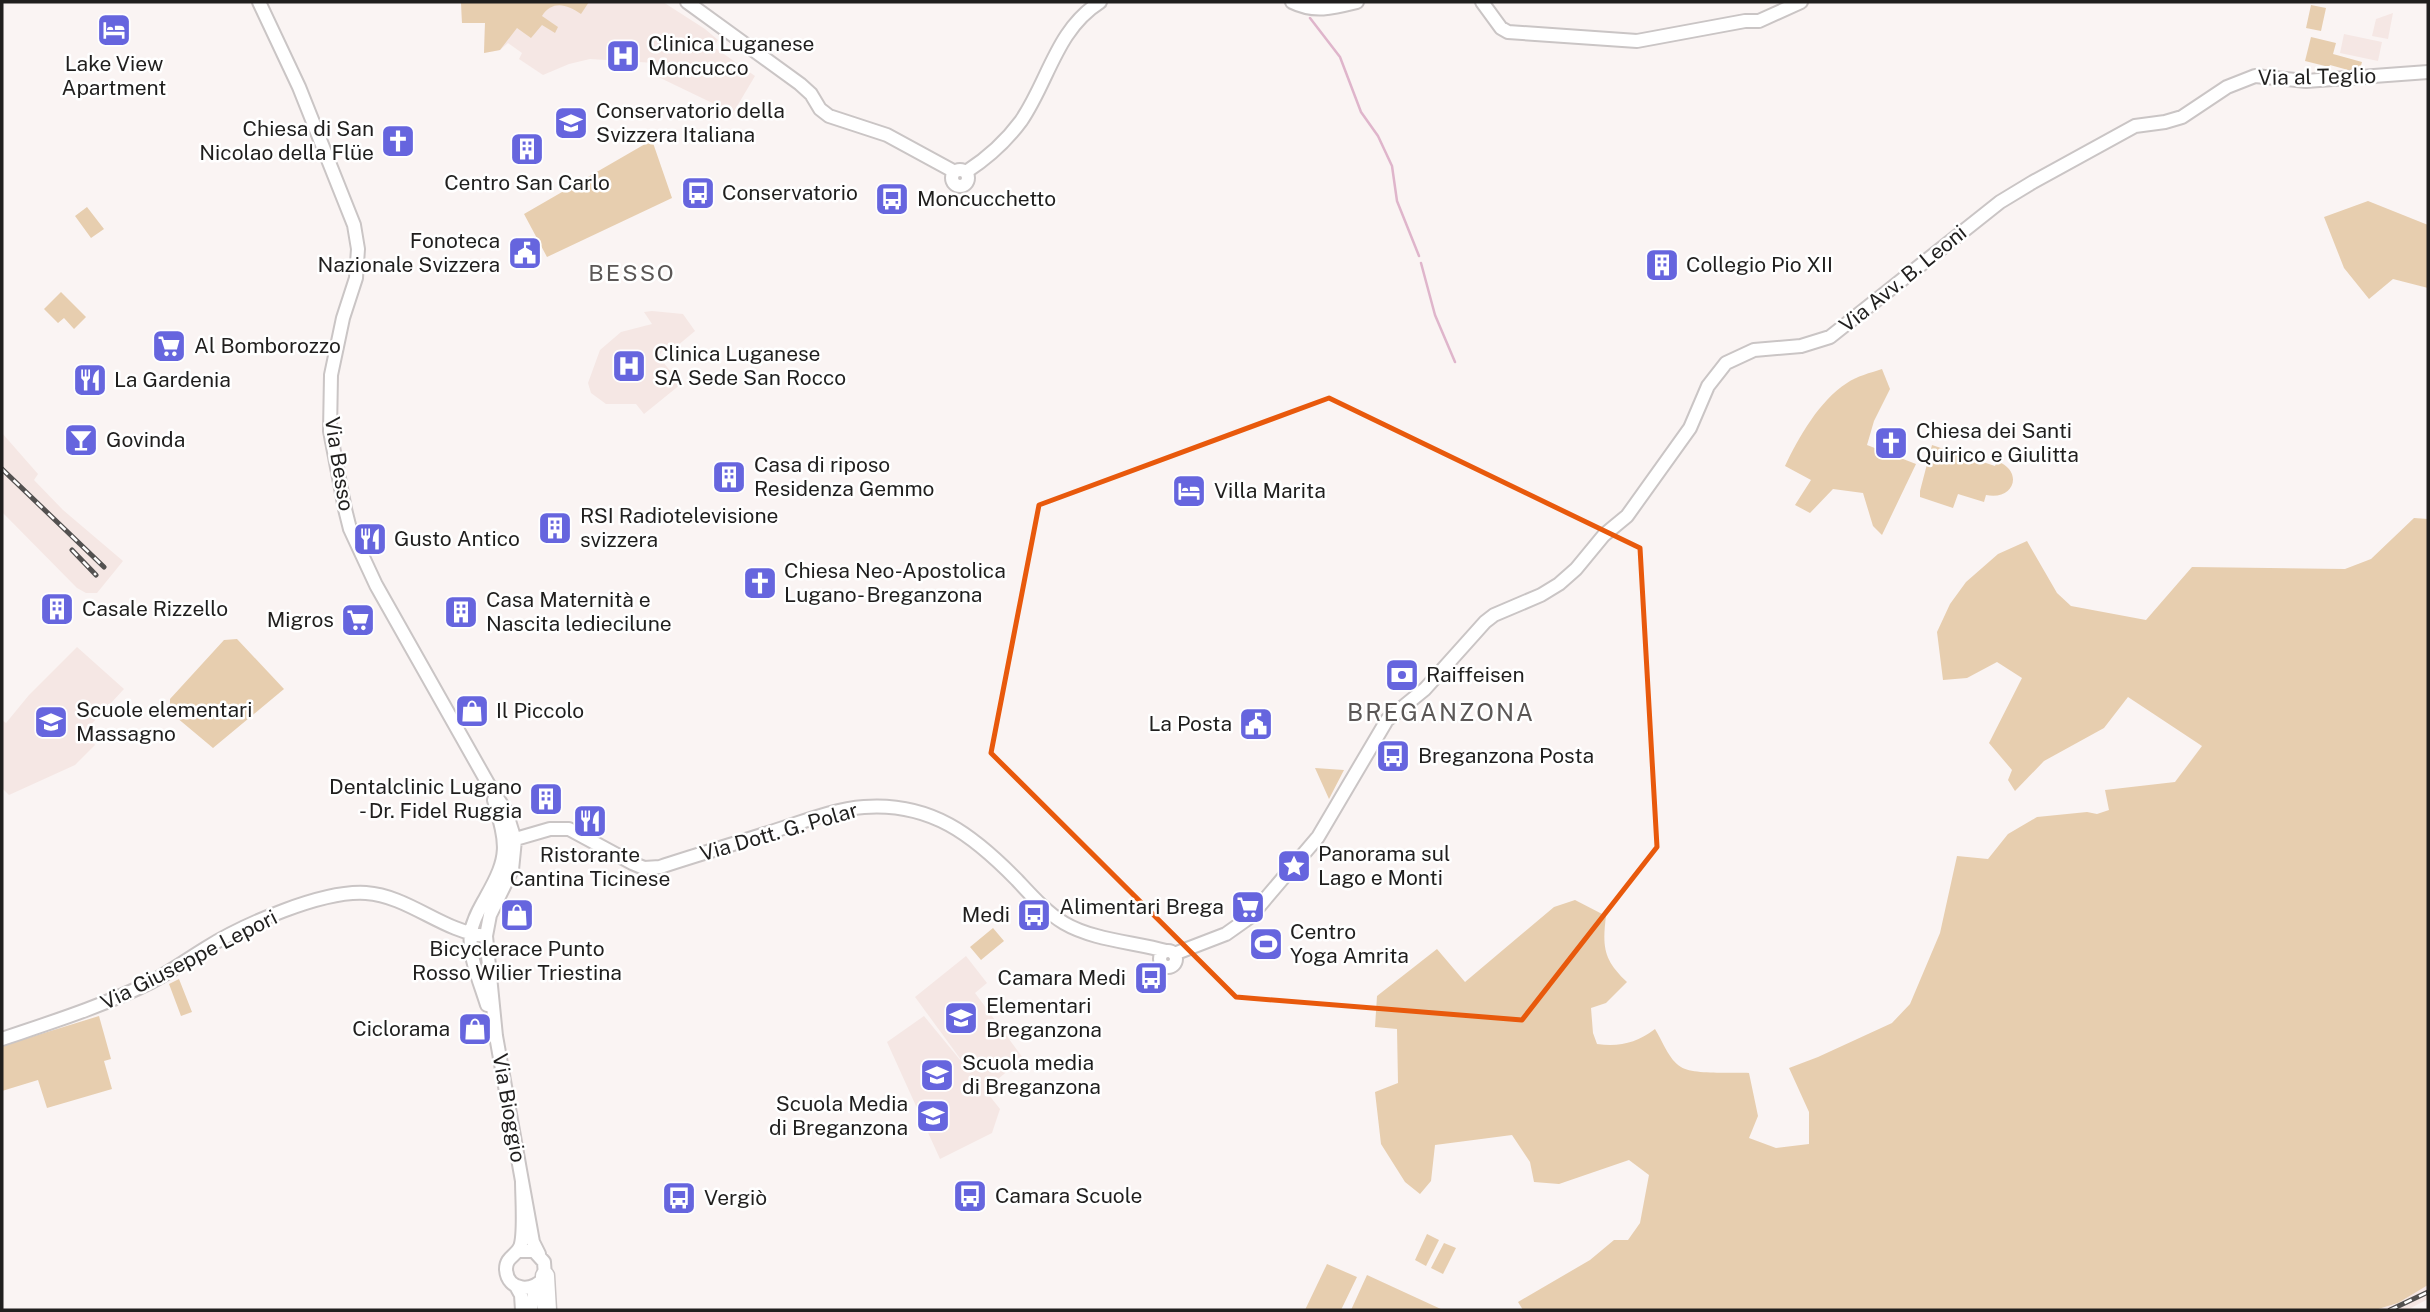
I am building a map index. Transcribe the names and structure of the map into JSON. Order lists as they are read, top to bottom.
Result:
{
  "streets": {
    "street": [
      "Via al Teglio",
      "Via Avv. B. Leoni",
      "Via Besso",
      "Via Dott. G. Polar",
      "Via Giuseppe Lepori",
      "Via Bioggio"
    ]
  },
  "crossings": [
    ["Via al Teglio", "Via Avv. B. Leoni"],
    ["Via Avv. B. Leoni", "Via Dott. G. Polar"],
    ["Via Besso", "Via Dott. G. Polar"],
    ["Via Besso", "Via Giuseppe Lepori"],
    ["Via Besso", "Via Bioggio"],
    ["Via Giuseppe Lepori", "Via Bioggio"]
  ],
  "districts": ["BESSO", "BREGANZONA"],
  "places": {
    "hotel": ["Lake View Apartment", "Villa Marita"],
    "hospital": ["Clinica Luganese Moncucco", "Clinica Luganese SA Sede San Rocco"],
    "school or university": [
      "Conservatorio della Svizzera Italiana",
      "Scuole elementari Massagno",
      "Elementari Breganzona",
      "Scuola media di Breganzona",
      "Scuola Media di Breganzona"
    ],
    "church": ["Chiesa di San Nicolao della Flüe", "Chiesa dei Santi Quirico e Giulitta", "Chiesa Neo-Apostolica Lugano- Breganzona"],
    "building": [
      "Centro San Carlo",
      "Collegio Pio XII",
      "Casa di riposo Residenza Gemmo",
      "RSI Radiotelevisione svizzera",
      "Casale Rizzello",
      "Casa Maternità e Nascita lediecilune",
      "Dentalclinic Lugano - Dr. Fidel Ruggia"
    ],
    "bus stop": [
      "Conservatorio",
      "Moncucchetto",
      "Breganzona Posta",
      "Medi",
      "Camara Medi",
      "Camara Scuole",
      "Vergiò"
    ],
    "public building": ["Fonoteca Nazionale Svizzera", "La Posta"],
    "supermarket": ["Al Bomborozzo", "Migros", "Alimentari Brega"],
    "restaurant": ["La Gardenia", "Gusto Antico", "Ristorante Cantina Ticinese"],
    "bar": ["Govinda"],
    "bank": ["Raiffeisen"],
    "shop": ["Il Piccolo", "Bicyclerace Punto Rosso Wilier Triestina", "Ciclorama"],
    "place": ["Panorama sul Lago e Monti"],
    "sports": ["Centro Yoga Amrita"]
  }
}
